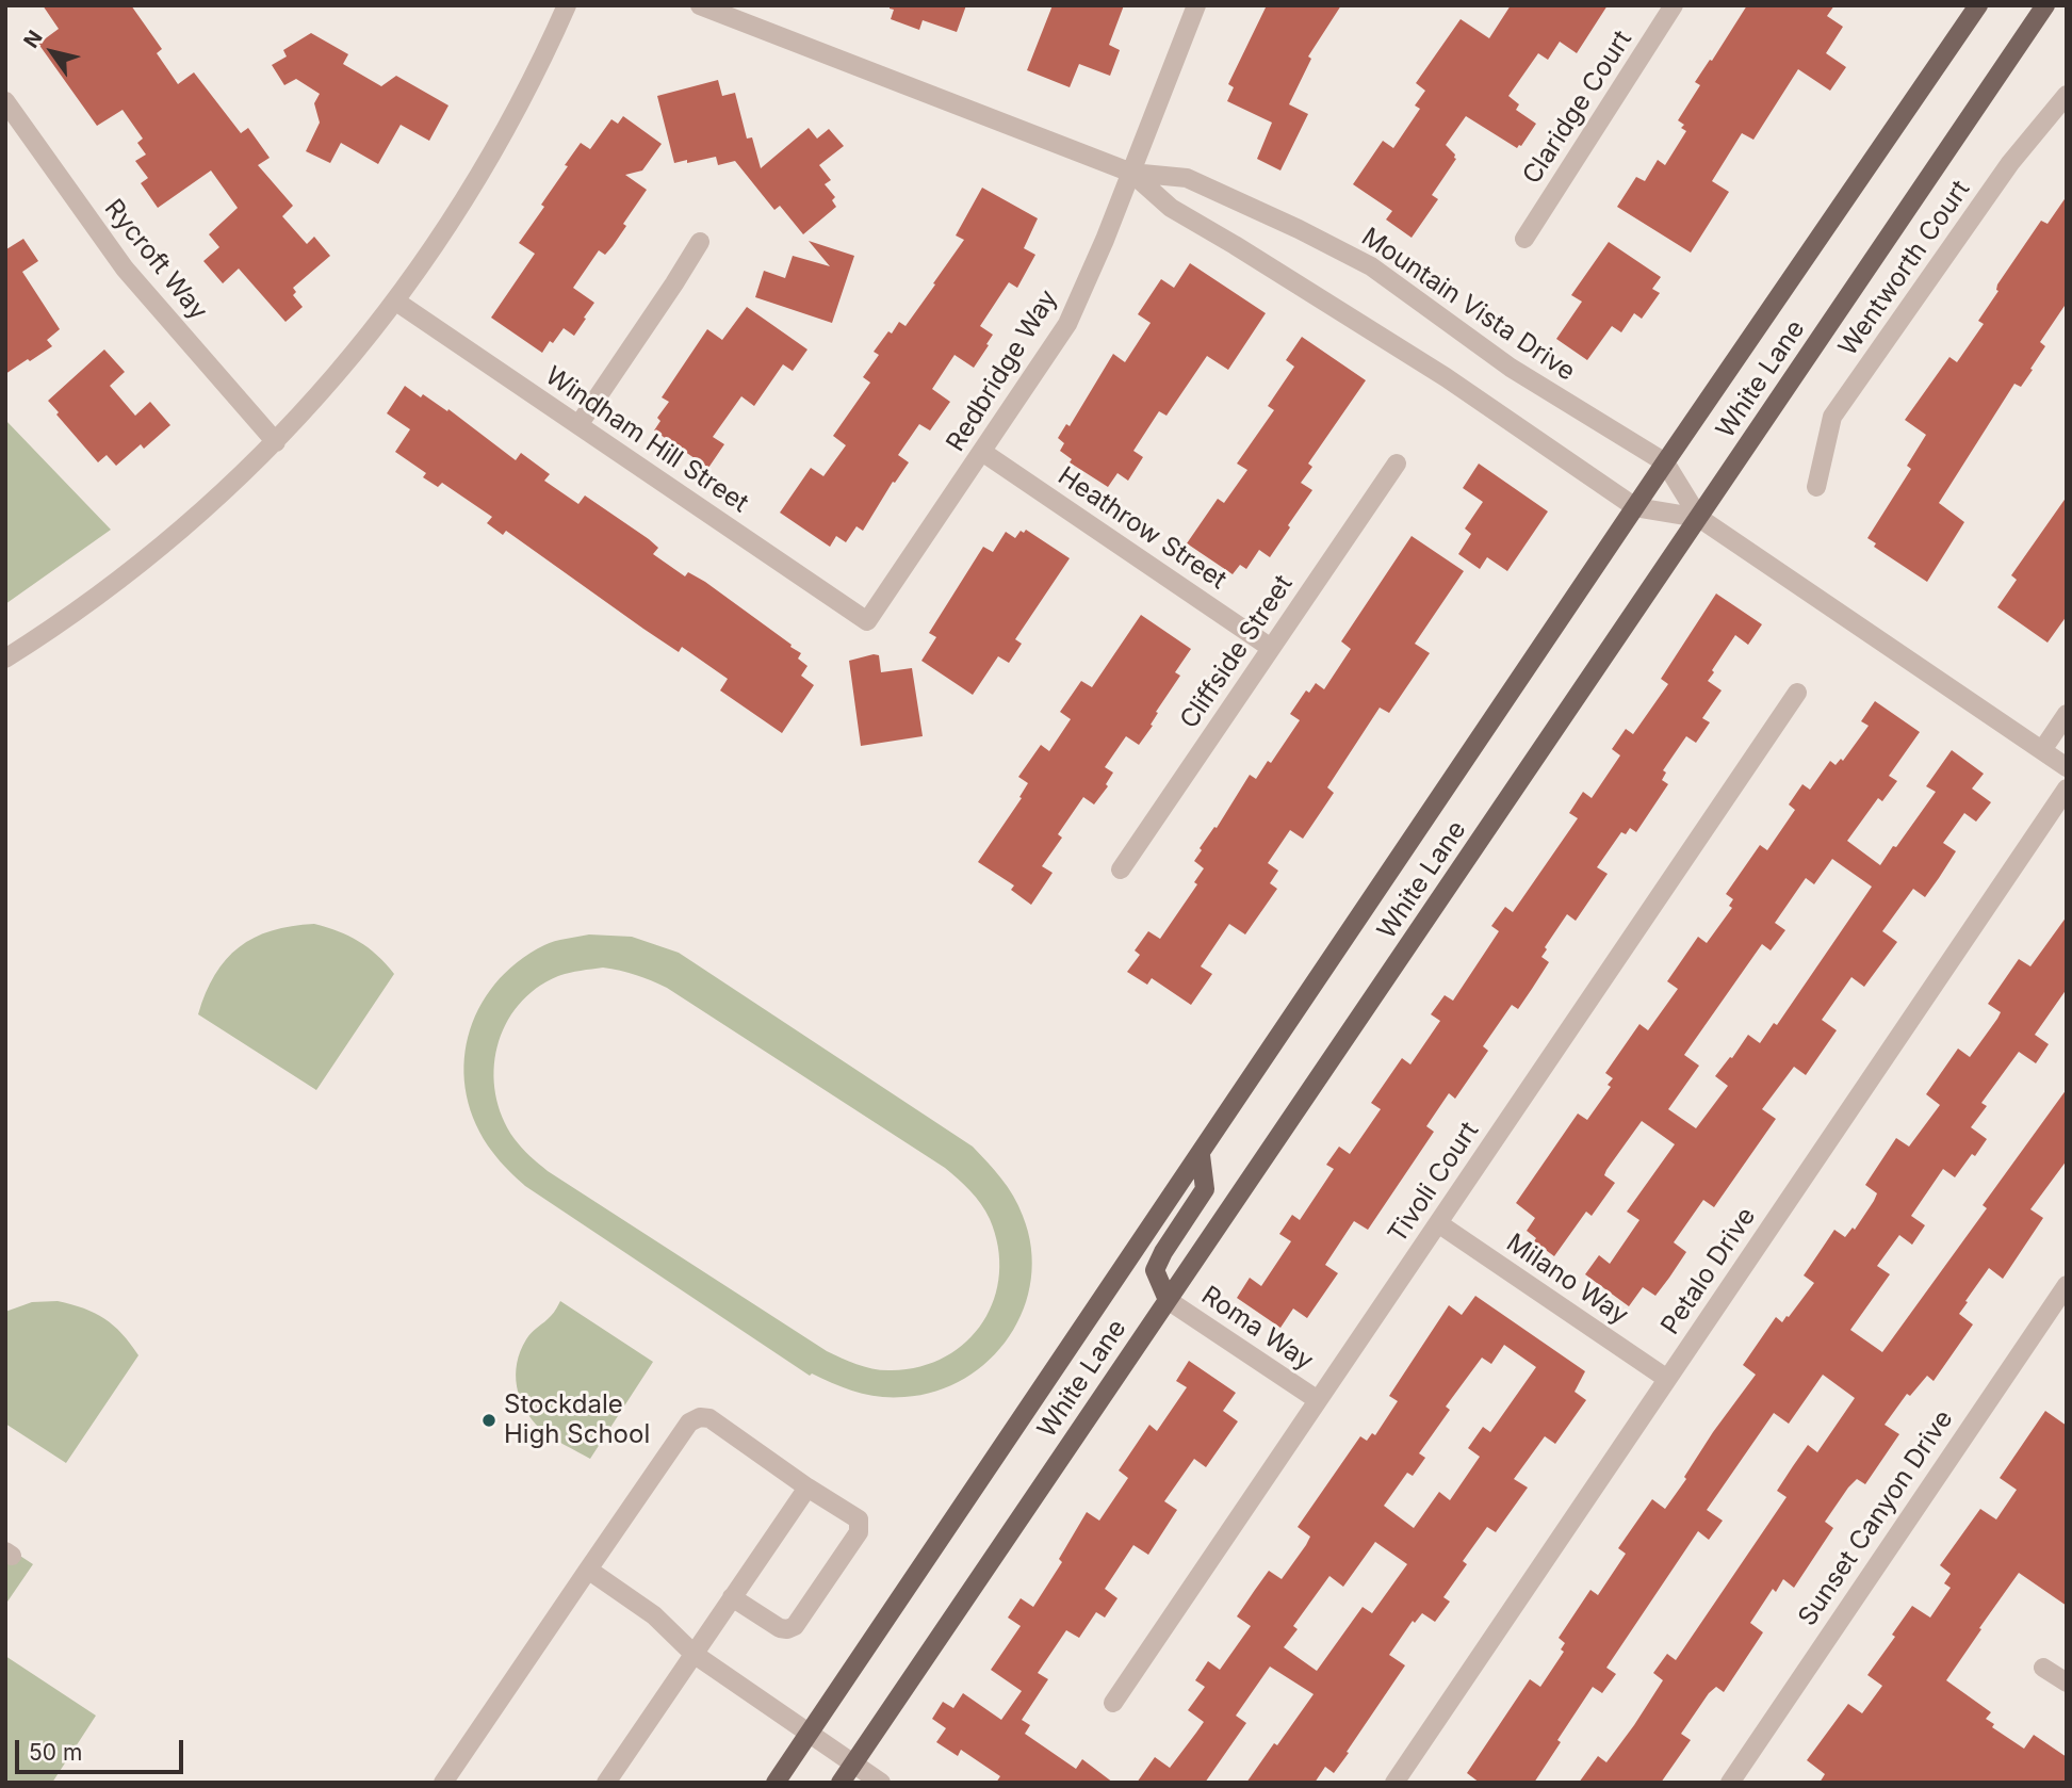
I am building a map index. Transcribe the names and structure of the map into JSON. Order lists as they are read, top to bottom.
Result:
{
  "streets": {
    "main road": ["White Lane"],
    "street": [
      "Claridge Court",
      "Rycroft Way",
      "Wentworth Court",
      "Mountain Vista Drive",
      "Redbridge Way",
      "Windham Hill Street",
      "Heathrow Street",
      "Cliffside Street",
      "Tivoli Court",
      "Petalo Drive",
      "Milano Way",
      "Roma Way",
      "Sunset Canyon Drive"
    ]
  },
  "crossings": [
    ["Mountain Vista Drive", "Redbridge Way"],
    ["Mountain Vista Drive", "White Lane"],
    ["Redbridge Way", "Windham Hill Street"],
    ["Redbridge Way", "Heathrow Street"],
    ["White Lane", "Roma Way"],
    ["Heathrow Street", "Cliffside Street"],
    ["Tivoli Court", "Milano Way"],
    ["Tivoli Court", "Roma Way"],
    ["Petalo Drive", "Milano Way"]
  ],
  "places": ["Stockdale High School"],
  "scale_bar": "50 m",
  "north": "top left"
}
